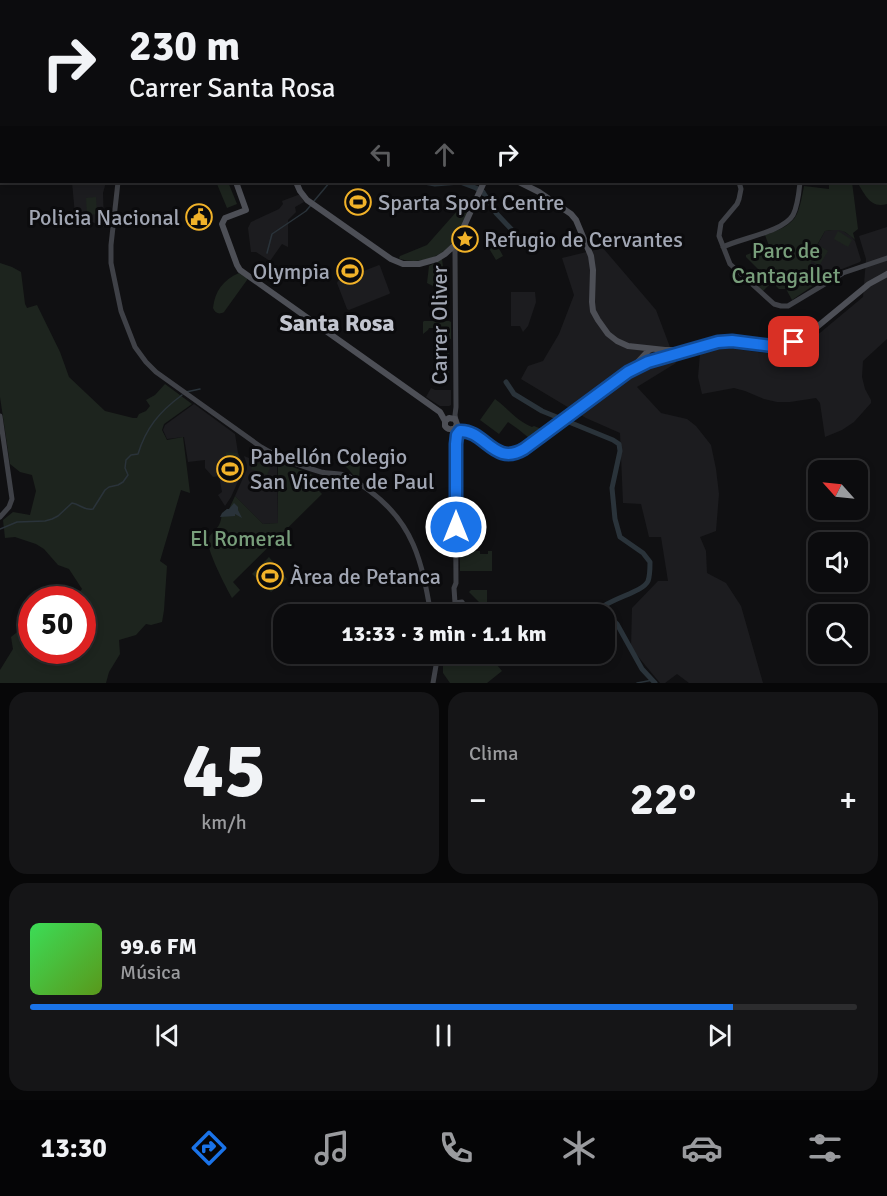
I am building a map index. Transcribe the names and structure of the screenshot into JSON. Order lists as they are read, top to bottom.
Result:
{
  "streets": {
    "street": ["Carrer Oliver"]
  },
  "districts": ["Santa Rosa"],
  "parks": ["Parc de Cantagallet", "El Romeral"],
  "places": {
    "sports": [
      "Sparta Sport Centre",
      "Olympia",
      "Pabellón Colegio San Vicente de Paul",
      "Àrea de Petanca"
    ],
    "public building": ["Policia Nacional"],
    "place": ["Refugio de Cervantes"]
  },
  "north": "top left",
  "page": {
    "turn": ["230 m", "Carrer Santa Rosa"],
    "limit": "50",
    "trip": "13:33 · 3 min · 1.1 km",
    "tile": [
      ["45", "km/h"],
      "Clima"
    ],
    "heat": ["−", "22°", "+"],
    "song": ["99.6 FM", "Música"],
    "tabs": "13:30"
  }
}
